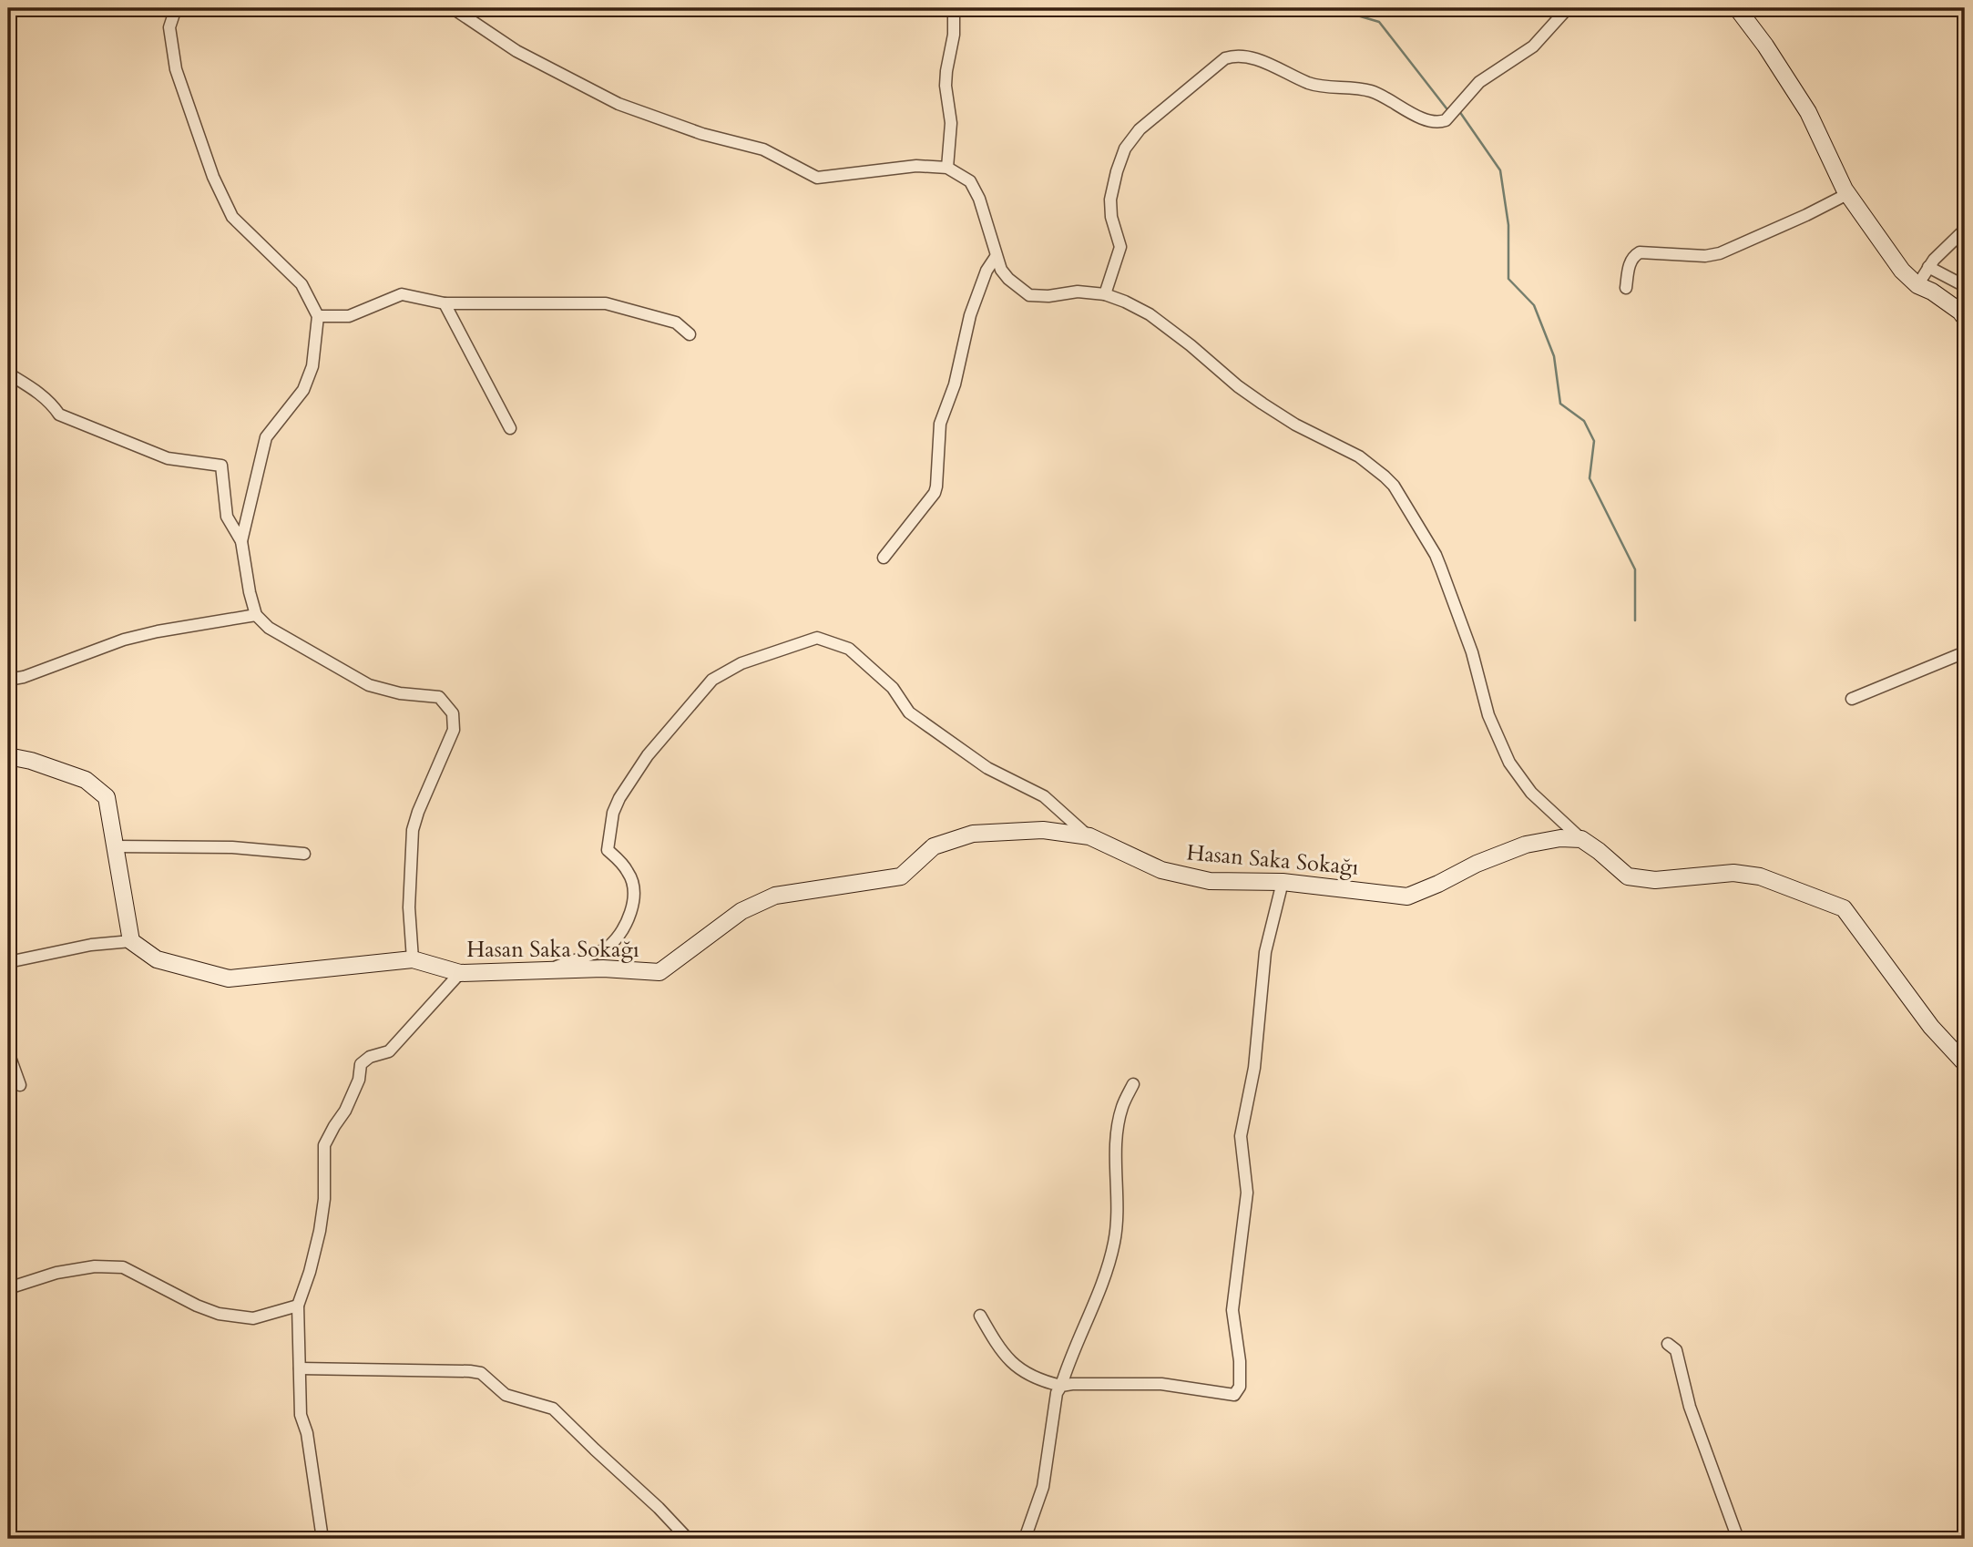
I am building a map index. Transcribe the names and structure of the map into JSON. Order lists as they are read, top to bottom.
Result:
{
  "streets": {
    "street": ["Hasan Saka Sokağı"]
  }
}
